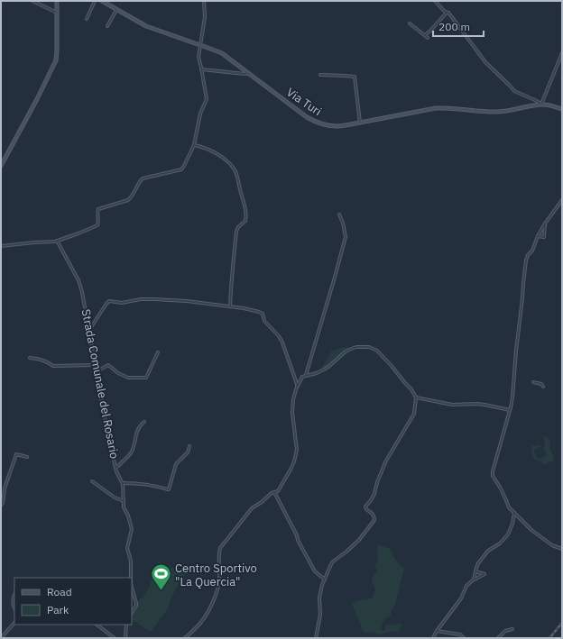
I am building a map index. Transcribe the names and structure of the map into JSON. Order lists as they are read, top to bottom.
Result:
{
  "streets": {
    "main road": ["Via Turi"],
    "street": ["Strada Comunale del Rosario"]
  },
  "places": {
    "sports": ["Centro Sportivo \"La Quercia\""]
  },
  "legend": ["Road", "Park"],
  "scale_bar": "200 m"
}
